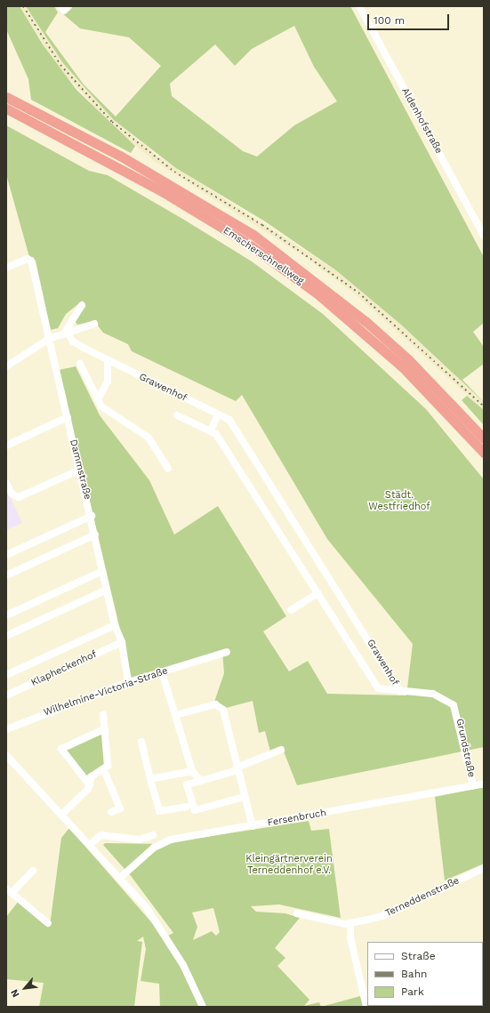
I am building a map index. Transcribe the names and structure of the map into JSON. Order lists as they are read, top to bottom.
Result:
{
  "streets": {
    "highway": ["Emscherschnellweg"],
    "street": [
      "Aldenhofstraße",
      "Grawenhof",
      "Dammstraße",
      "Klapheckenhof",
      "Wilhelmine-Victoria-Straße",
      "Grundstraße",
      "Fersenbruch",
      "Terneddenstraße"
    ]
  },
  "crossings": [
    ["Grawenhof", "Grundstraße"],
    ["Dammstraße", "Klapheckenhof"],
    ["Dammstraße", "Wilhelmine-Victoria-Straße"],
    ["Grundstraße", "Fersenbruch"]
  ],
  "parks": ["Städt. Westfriedhof", "Kleingärtnerverein Terneddenhof e.V."],
  "legend": ["Straße", "Bahn", "Park"],
  "scale_bar": "100 m",
  "north": "bottom left"
}
